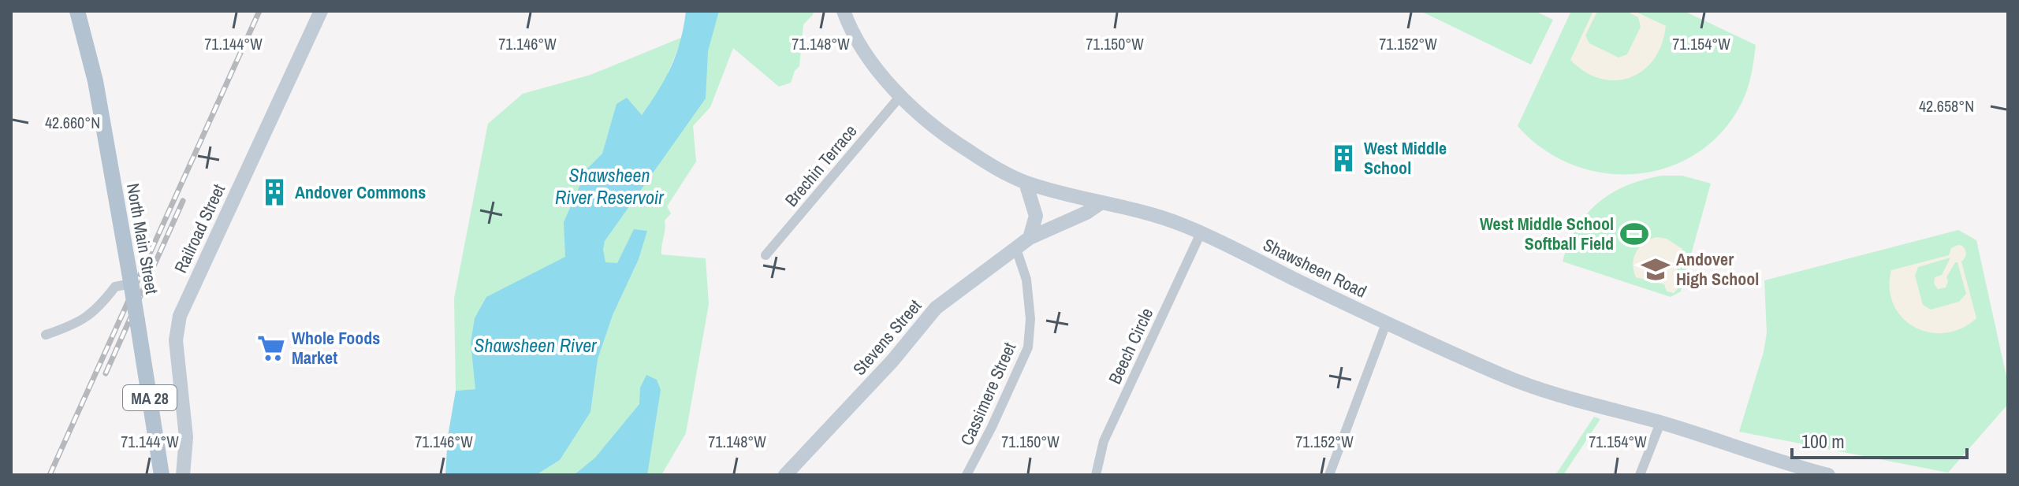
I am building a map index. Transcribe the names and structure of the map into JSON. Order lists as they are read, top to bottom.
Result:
{
  "streets": {
    "main road": [
      "Railroad Street",
      "North Main Street",
      "Shawsheen Road",
      "Stevens Street",
      "MA 28"
    ],
    "street": ["Brechin Terrace", "Beech Circle", "Cassimere Street"]
  },
  "crossings": [
    ["Brechin Terrace", "Shawsheen Road"],
    ["Shawsheen Road", "Stevens Street"],
    ["Shawsheen Road", "Beech Circle"],
    ["Stevens Street", "Cassimere Street"]
  ],
  "water": ["Shawsheen River Reservoir", "Shawsheen River"],
  "places": {
    "building": ["West Middle School", "Andover Commons"],
    "sports": ["West Middle School Softball Field"],
    "school or university": ["Andover High School"],
    "supermarket": ["Whole Foods Market"]
  },
  "scale_bar": "100 m",
  "coordinates": [
    "71.144°W",
    "71.146°W",
    "71.148°W",
    "71.150°W",
    "71.152°W",
    "71.154°W",
    "42.658°N",
    "42.660°N"
  ]
}
